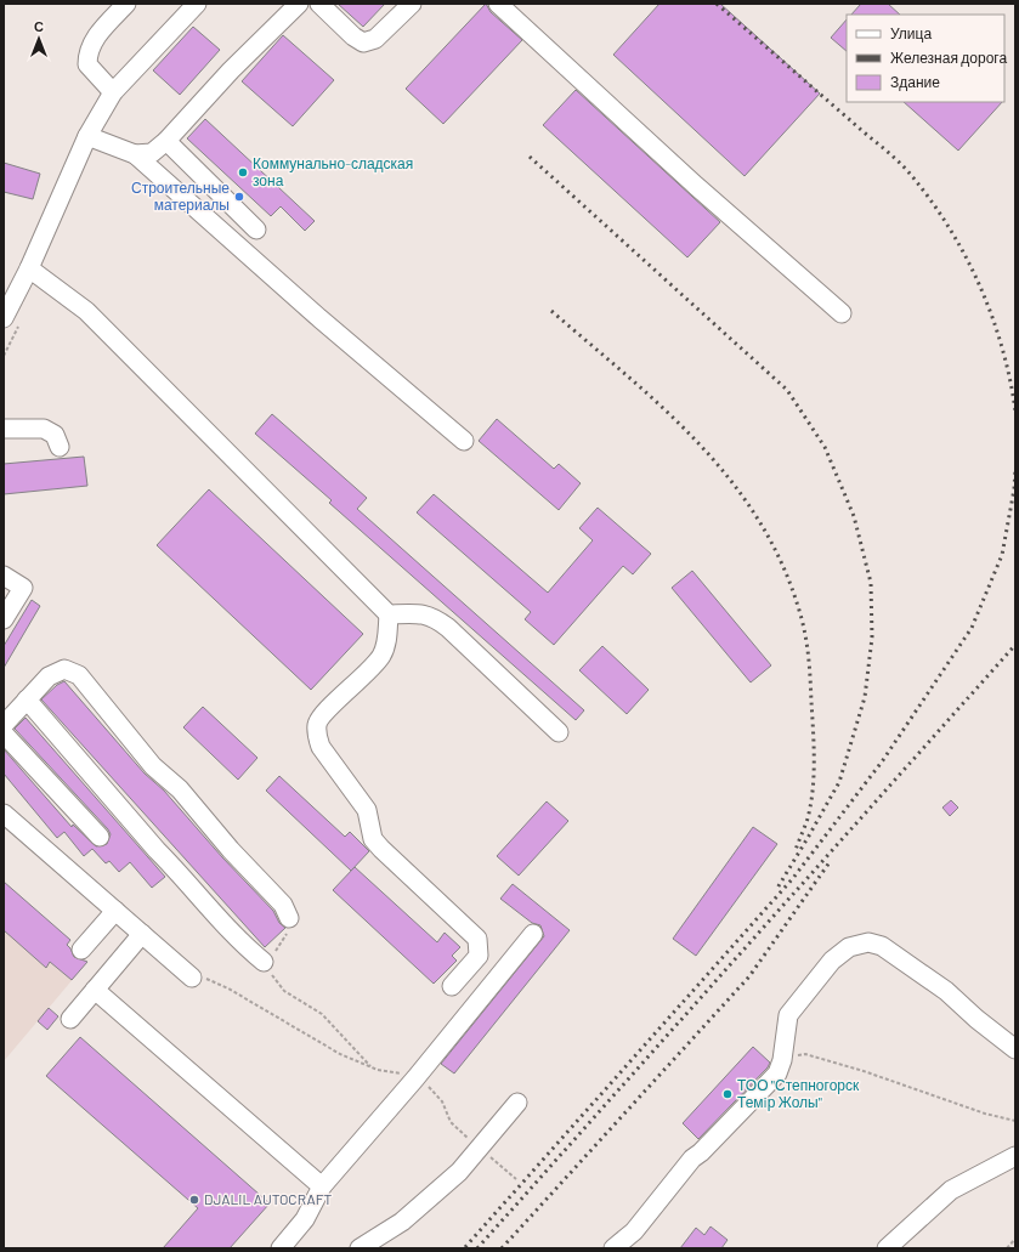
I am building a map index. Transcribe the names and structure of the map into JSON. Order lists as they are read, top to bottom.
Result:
{
  "places": [
    "Коммунально-сладская зона",
    "Строительные материалы",
    "ТОО \"Степногорск Темiр Жолы\"",
    "DJALIL AUTOCRAFT"
  ],
  "legend": ["Улица", "Железная дорога", "Здание"],
  "north": "top"
}
